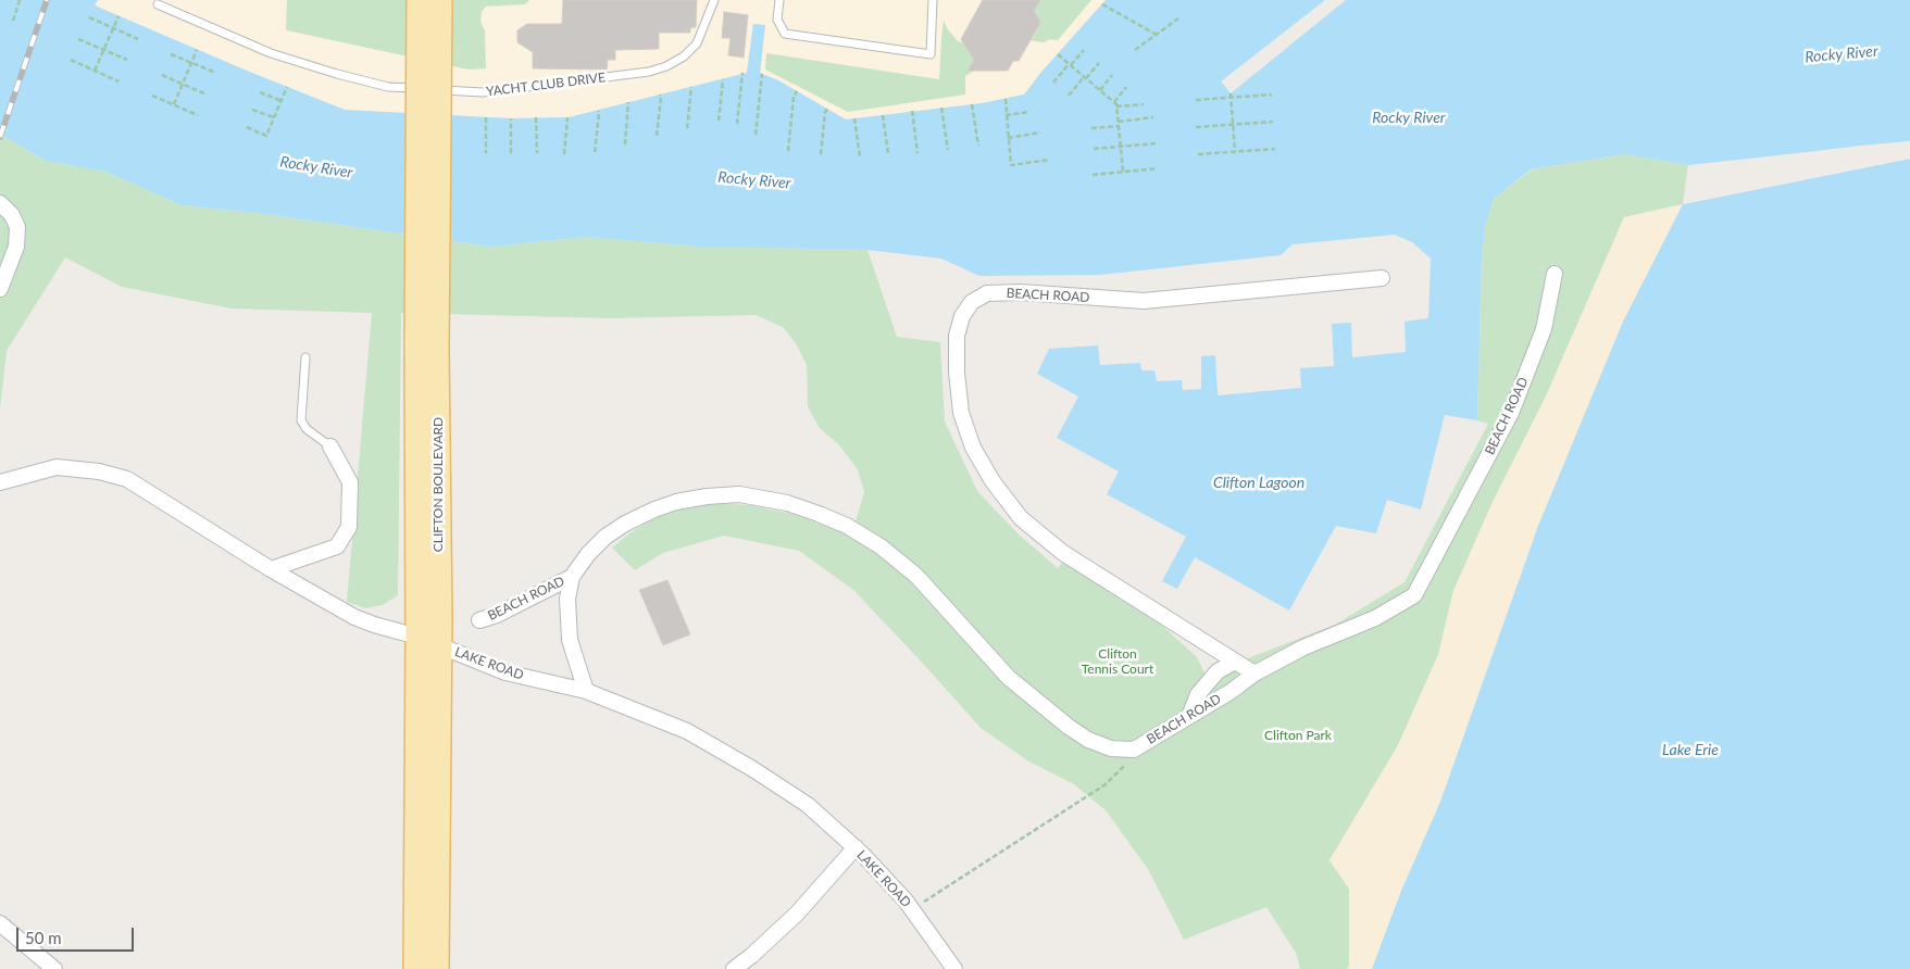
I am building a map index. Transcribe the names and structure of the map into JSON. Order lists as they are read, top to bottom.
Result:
{
  "streets": {
    "main road": ["CLIFTON BOULEVARD"],
    "street": ["BEACH ROAD", "LAKE ROAD"],
    "lane": ["YACHT CLUB DRIVE"]
  },
  "crossings": [
    ["BEACH ROAD", "LAKE ROAD"],
    ["CLIFTON BOULEVARD", "LAKE ROAD"]
  ],
  "water": ["Rocky River", "Clifton Lagoon", "Lake Erie"],
  "parks": ["Clifton Tennis Court", "Clifton Park"],
  "scale_bar": "50 m"
}
